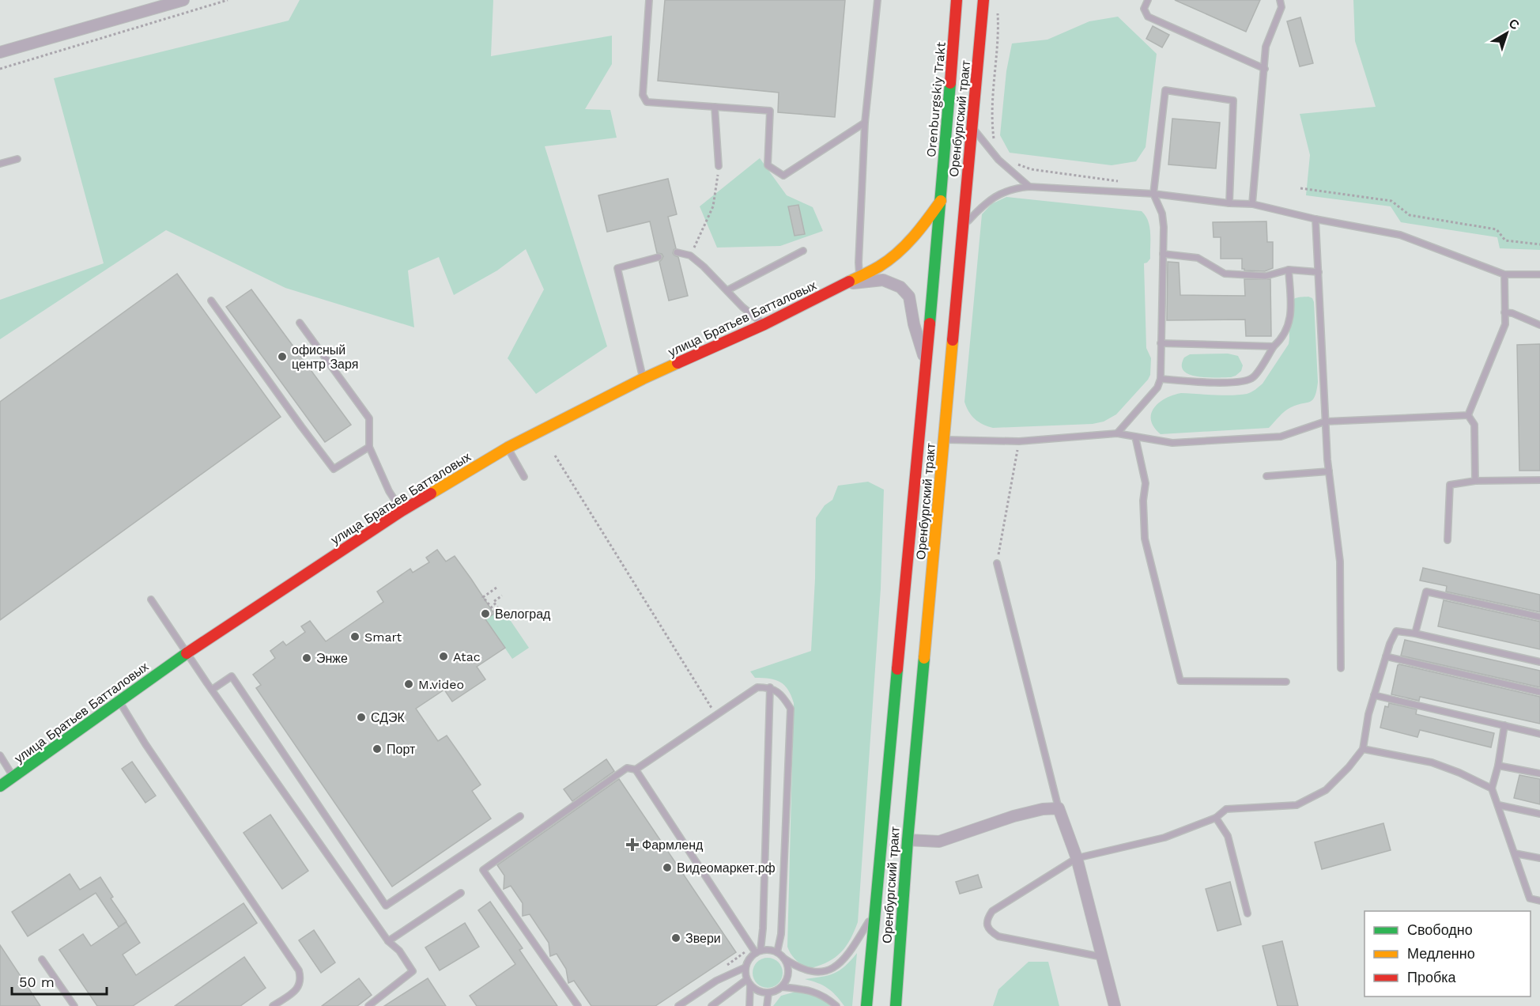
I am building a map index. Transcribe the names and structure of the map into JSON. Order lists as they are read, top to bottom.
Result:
{
  "streets": {
    "main road": ["Orenburgskiy Trakt", "Оренбургский тракт", "улица Братьев Батталовых"]
  },
  "crossings": [
    ["Orenburgskiy Trakt", "Оренбургский тракт"],
    ["Orenburgskiy Trakt", "улица Братьев Батталовых"],
    ["Оренбургский тракт", "улица Братьев Батталовых"]
  ],
  "places": {
    "other": [
      "офисный центр Заря",
      "Велоград",
      "Smart",
      "Atac",
      "Энже",
      "M.video",
      "СДЭК",
      "Порт",
      "Видеомаркет.рф",
      "Звери"
    ],
    "health": ["Фармленд"]
  },
  "legend": ["Свободно", "Медленно", "Пробка"],
  "scale_bar": "50 m",
  "north": "top right"
}
